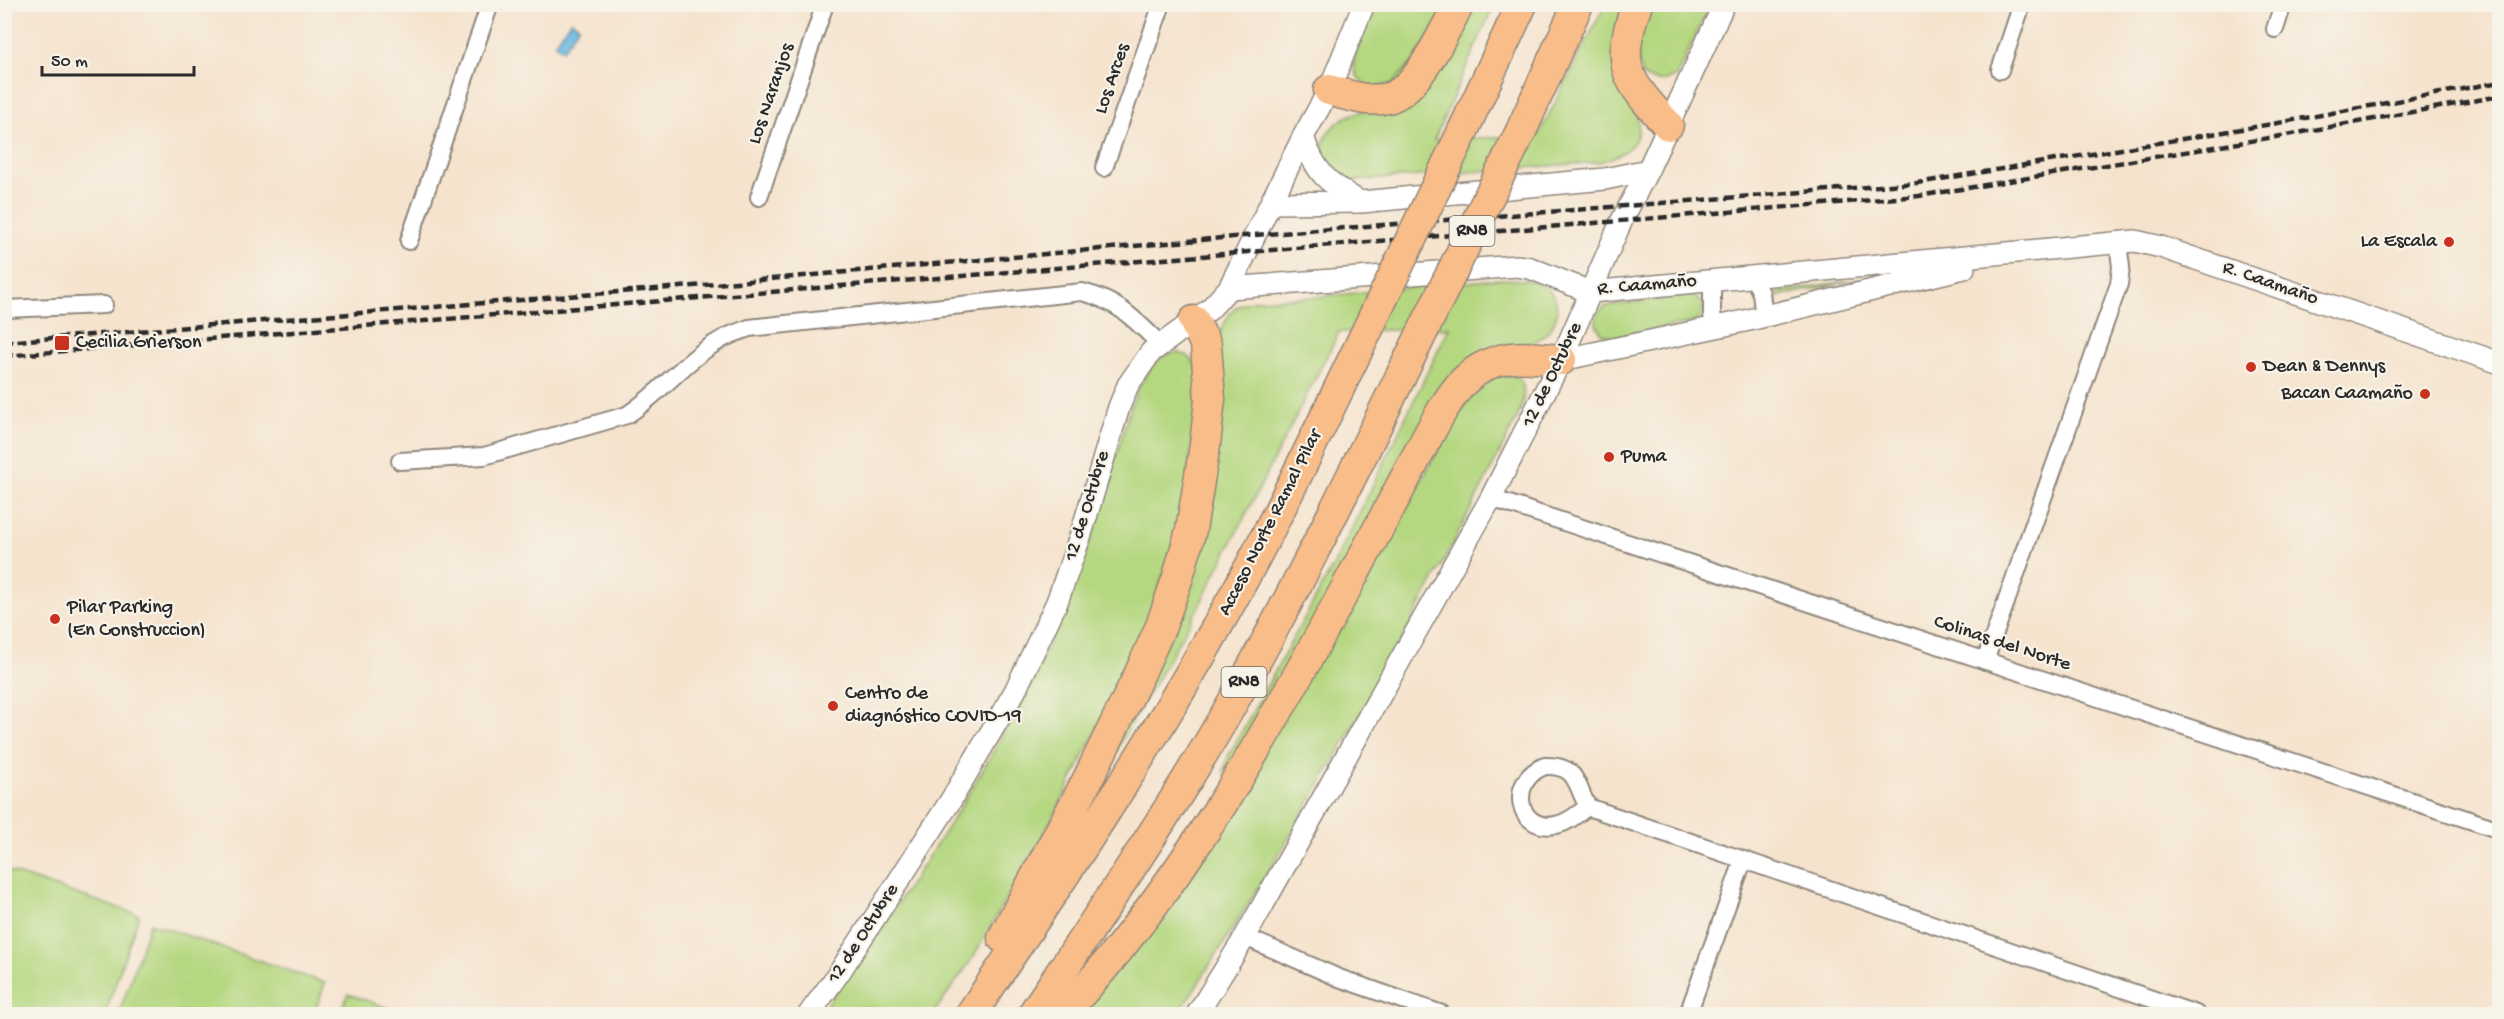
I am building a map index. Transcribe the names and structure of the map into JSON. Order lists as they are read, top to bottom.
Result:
{
  "streets": {
    "highway": ["RN8", "Acceso Norte Ramal Pilar"],
    "street": [
      "Los Arces",
      "Los Naranjos",
      "R. Caamaño",
      "12 de Octubre",
      "Colinas del Norte"
    ]
  },
  "crossings": [
    ["R. Caamaño", "12 de Octubre"],
    ["12 de Octubre", "Colinas del Norte"]
  ],
  "places": {
    "other": [
      "La Escala",
      "Dean & Dennys",
      "Bacan Caamaño",
      "Puma",
      "Pilar Parking (En Construccion)",
      "Centro de diagnóstico COVID-19"
    ],
    "transit": ["Cecilia Grierson"]
  },
  "scale_bar": "50 m"
}
